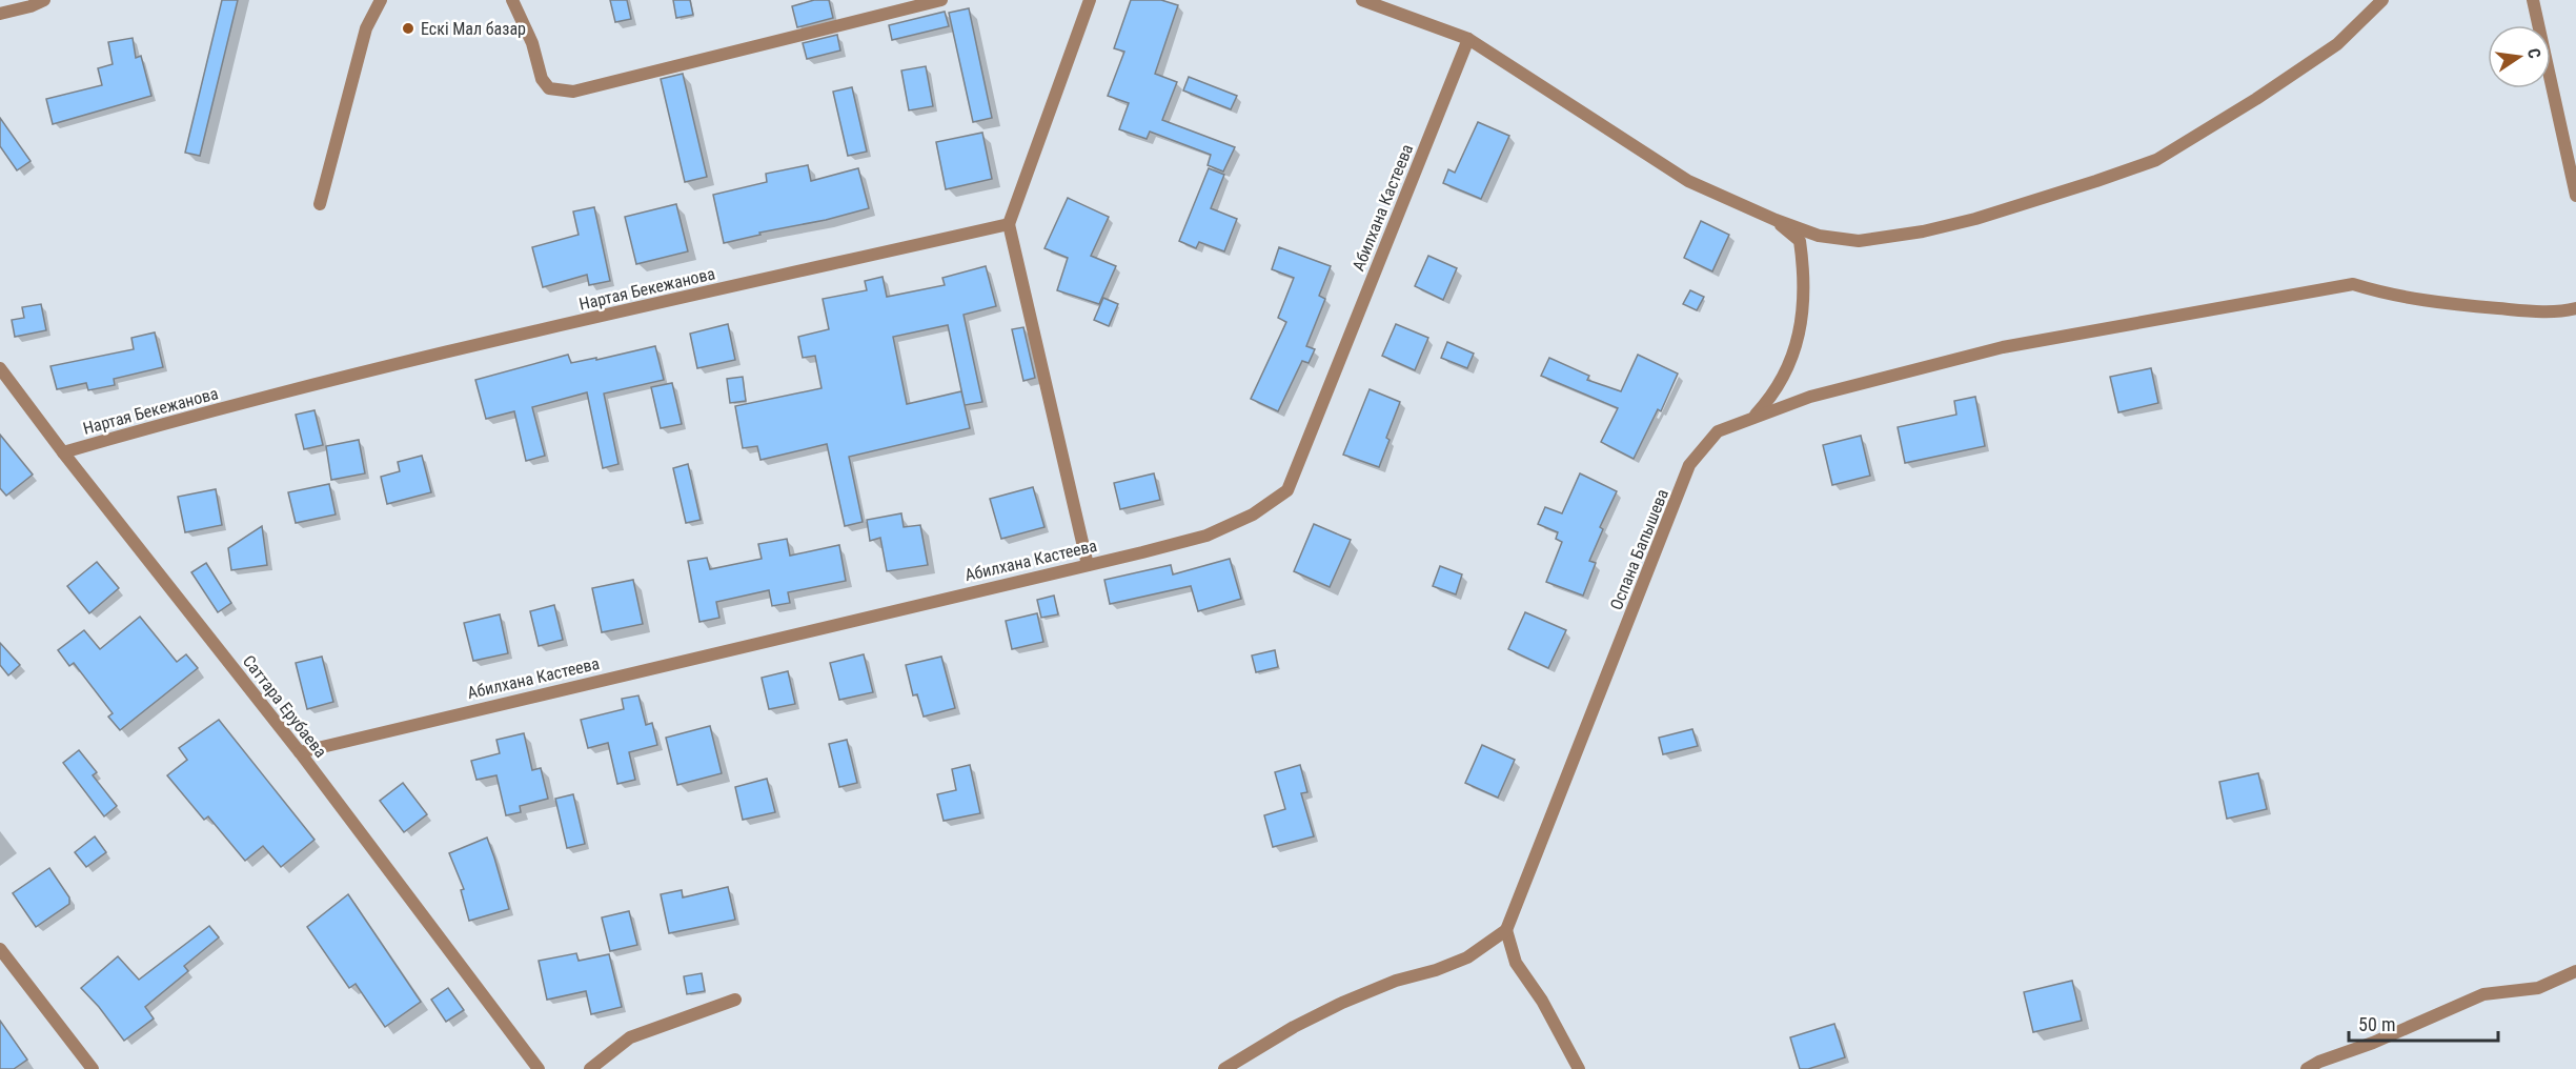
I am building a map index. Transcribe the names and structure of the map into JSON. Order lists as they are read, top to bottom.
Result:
{
  "streets": {
    "street": [
      "Абилхана Кастеева",
      "Нартая Бекежанова",
      "Оспана Бапышева",
      "Саттара Ерубаева"
    ]
  },
  "crossings": [
    ["Абилхана Кастеева", "Саттара Ерубаева"],
    ["Нартая Бекежанова", "Саттара Ерубаева"]
  ],
  "places": ["Ескі Мал базар"],
  "scale_bar": "50 m",
  "north": "right"
}
